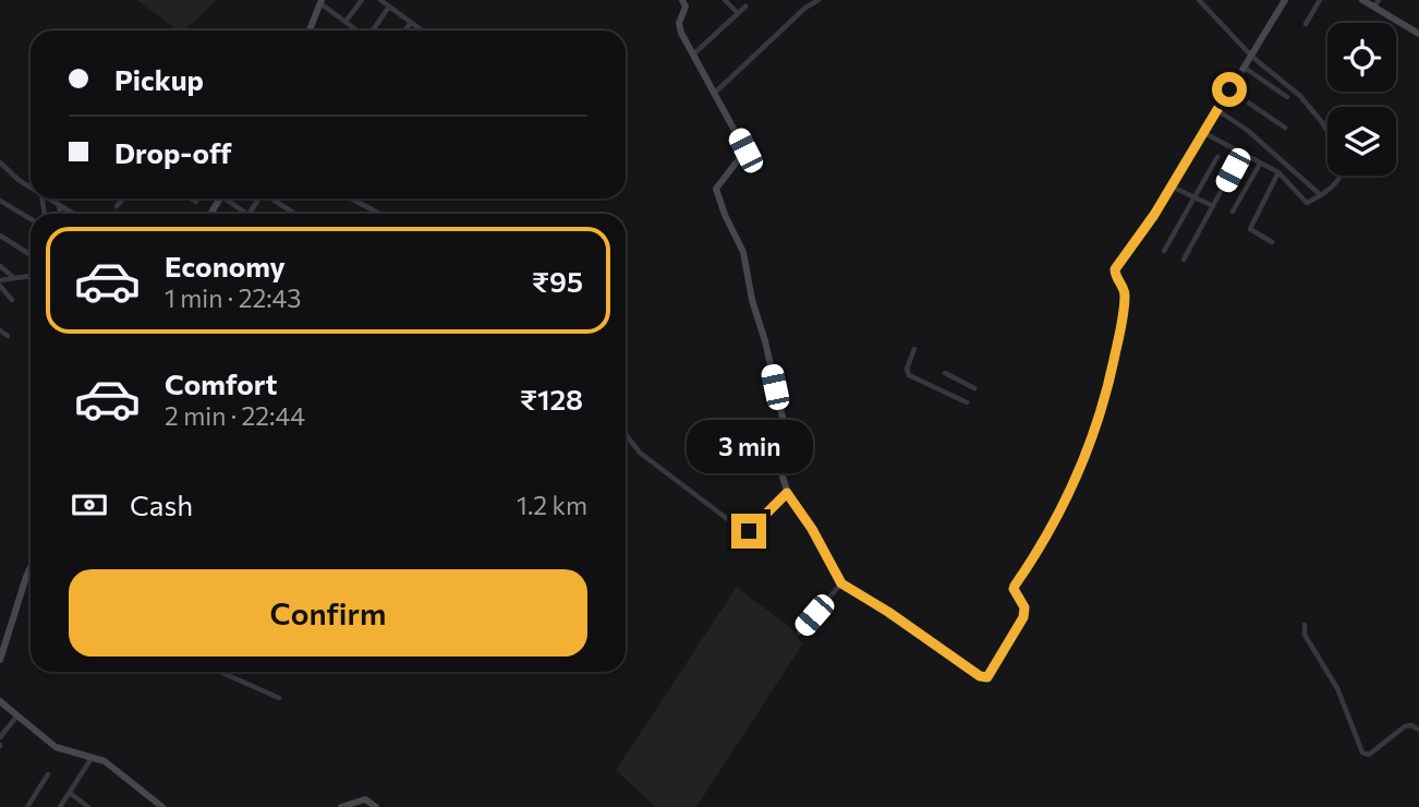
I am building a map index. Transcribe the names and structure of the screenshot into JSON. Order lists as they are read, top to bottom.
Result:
{
  "page": {
    "banner": ["Pickup", "Drop-off"],
    "list": [
      {
        "name": "Economy",
        "note": "1 min · 22:43",
        "value": "₹95"
      },
      {
        "name": "Comfort",
        "note": "2 min · 22:44",
        "value": "₹128"
      }
    ],
    "bubble": "3 min",
    "pay": ["Cash", "1.2 km"],
    "buttons": "Confirm"
  }
}
